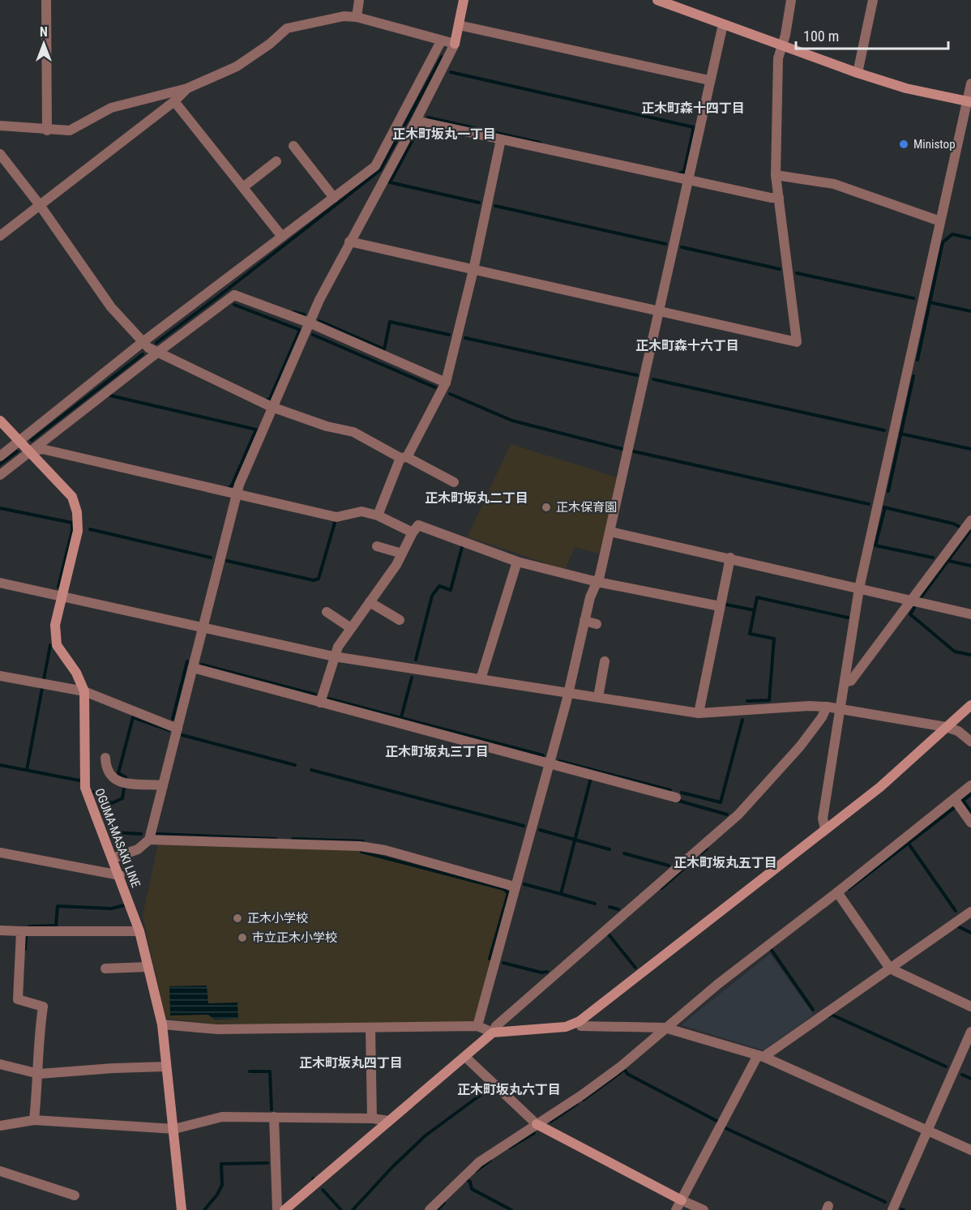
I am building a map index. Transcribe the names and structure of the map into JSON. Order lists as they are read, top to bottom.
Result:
{
  "streets": {
    "main road": ["OGUMA-MASAKI LINE"]
  },
  "districts": [
    "正木町森十四丁目",
    "正木町坂丸一丁目",
    "正木町森十六丁目",
    "正木町坂丸二丁目",
    "正木町坂丸三丁目",
    "正木町坂丸五丁目",
    "正木町坂丸四丁目",
    "正木町坂丸六丁目"
  ],
  "places": [
    "Ministop",
    "正木保育園",
    "正木小学校",
    "市立正木小学校"
  ],
  "scale_bar": "100 m",
  "north": "top"
}
